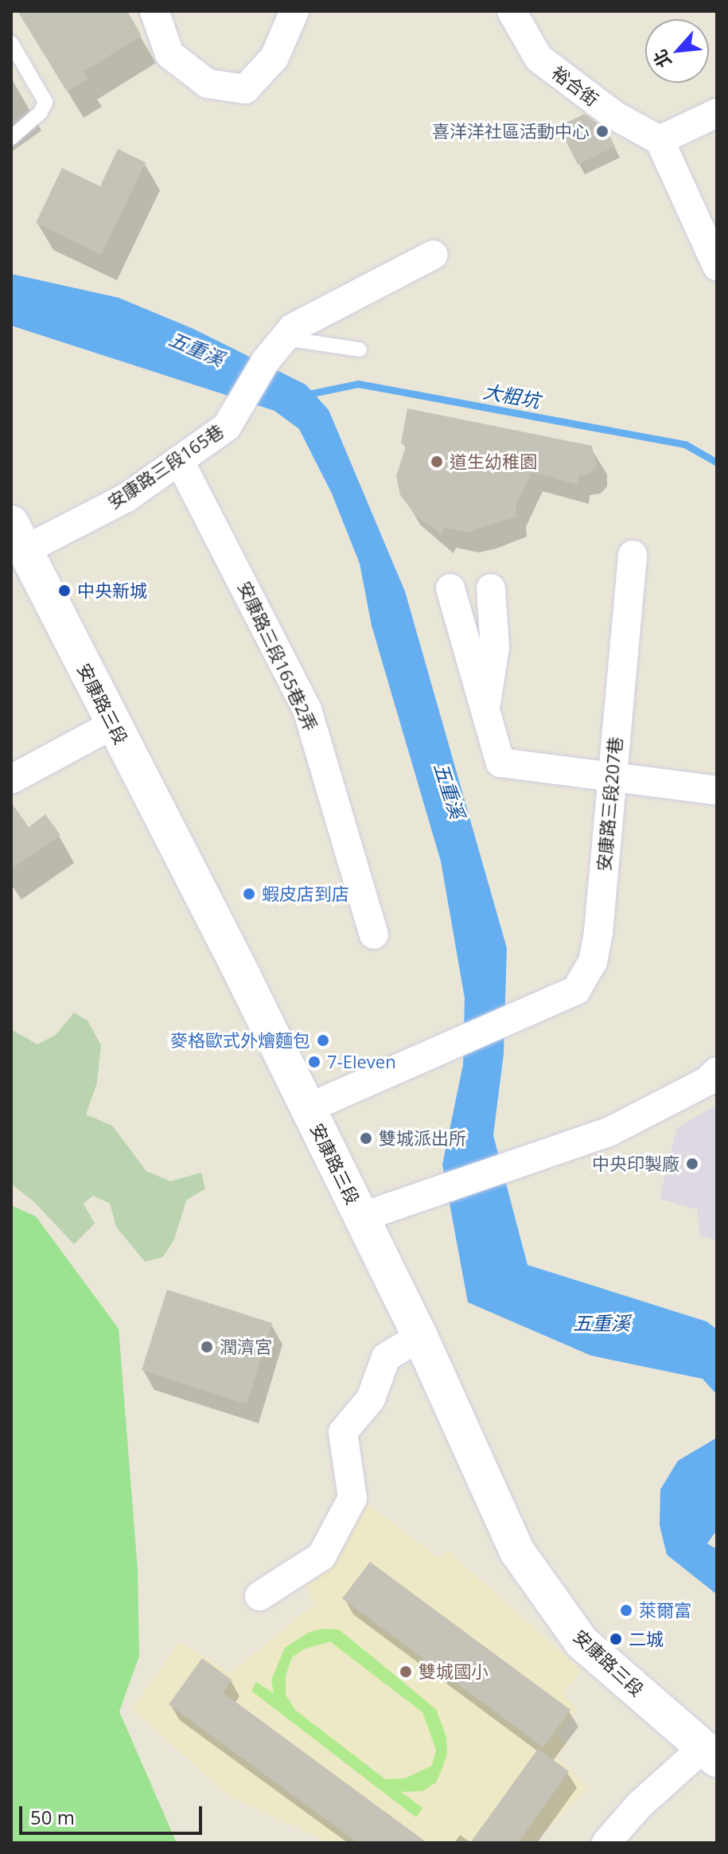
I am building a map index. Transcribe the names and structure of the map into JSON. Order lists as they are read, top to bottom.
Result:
{
  "streets": {
    "main road": ["安康路三段"],
    "street": [
      "裕合街",
      "安康路三段165巷",
      "安康路三段165巷2弄",
      "安康路三段207巷"
    ]
  },
  "crossings": [
    ["安康路三段165巷", "安康路三段165巷2弄"],
    ["安康路三段165巷", "安康路三段"],
    ["安康路三段", "安康路三段207巷"]
  ],
  "water": ["五重溪", "大粗坑"],
  "places": [
    "喜洋洋社區活動中心",
    "道生幼稚園",
    "中央新城",
    "蝦皮店到店",
    "麥格歐式外燴麵包",
    "7-Eleven",
    "雙城派出所",
    "中央印製廠",
    "潤濟宮",
    "萊爾富",
    "二城",
    "雙城國小"
  ],
  "scale_bar": "50 m",
  "north": "bottom left"
}
